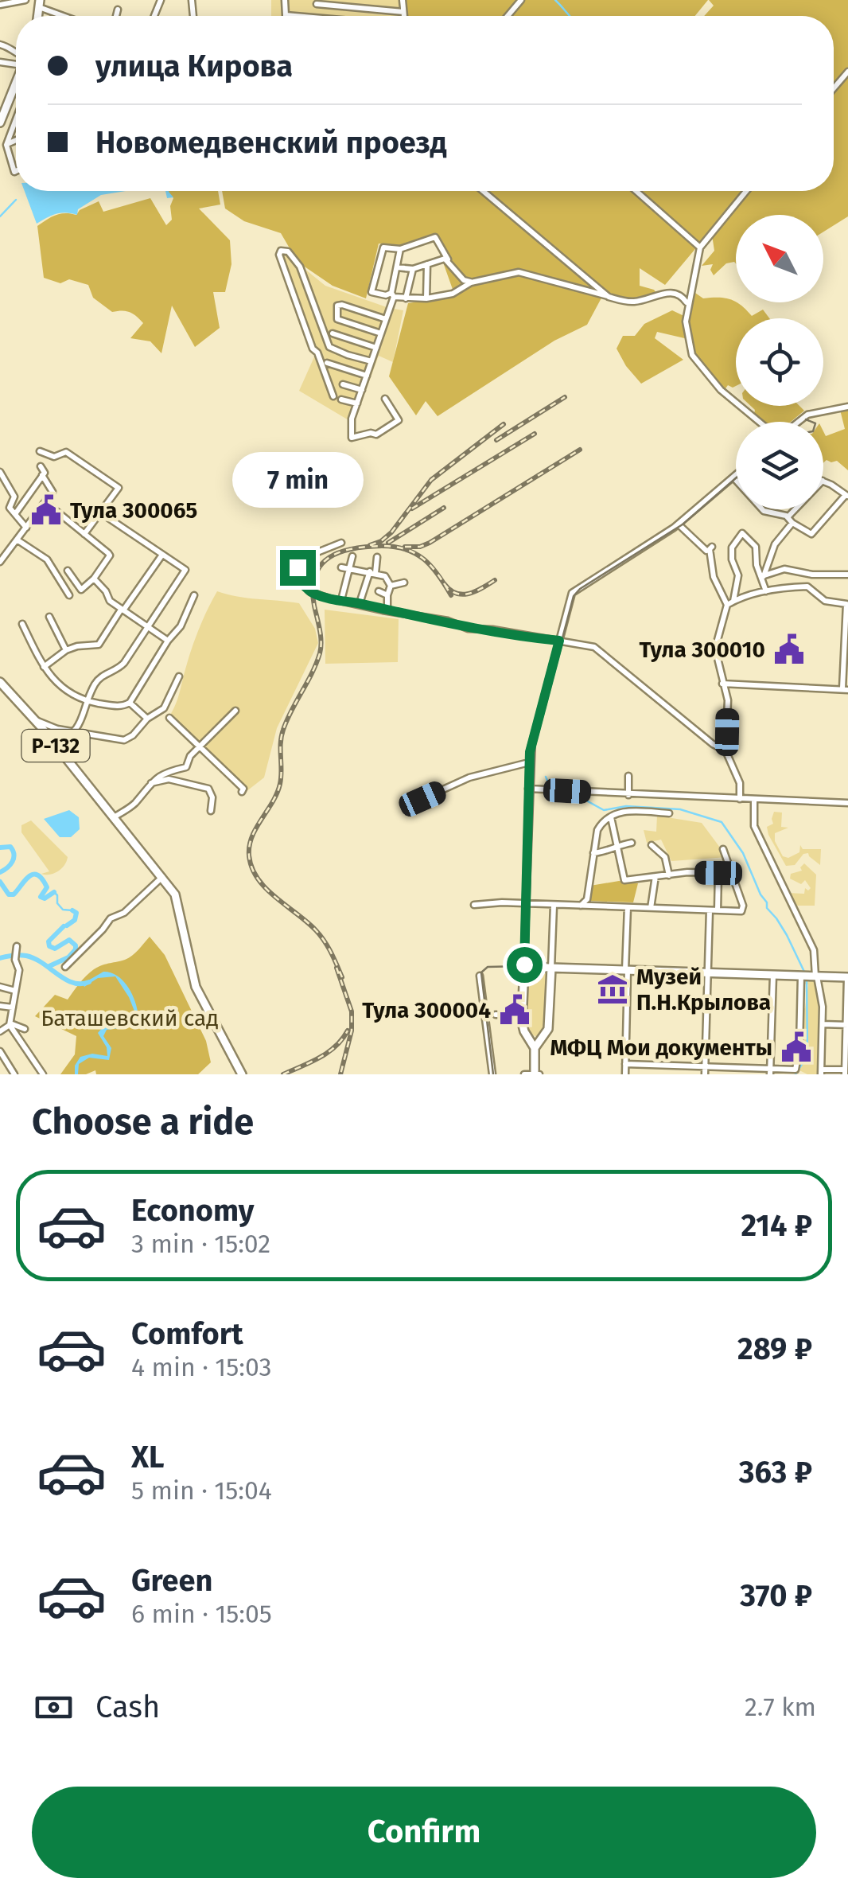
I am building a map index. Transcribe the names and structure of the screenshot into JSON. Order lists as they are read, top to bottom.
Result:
{
  "streets": {
    "main road": ["Р-132"]
  },
  "parks": ["Баташевский сад"],
  "places": {
    "public building": [
      "Тула 300065",
      "Тула 300010",
      "Тула 300004",
      "МФЦ Мои документы"
    ],
    "museum": ["Музей П.Н.Крылова"]
  },
  "north": "top left",
  "page": {
    "banner": ["улица Кирова", "Новомедвенский проезд"],
    "bubble": "7 min",
    "heading": "Choose a ride",
    "list": [
      {
        "name": "Economy",
        "note": "3 min · 15:02",
        "value": "214 ₽"
      },
      {
        "name": "Comfort",
        "note": "4 min · 15:03",
        "value": "289 ₽"
      },
      {
        "name": "XL",
        "note": "5 min · 15:04",
        "value": "363 ₽"
      },
      {
        "name": "Green",
        "note": "6 min · 15:05",
        "value": "370 ₽"
      }
    ],
    "pay": ["Cash", "2.7 km"],
    "buttons": "Confirm"
  }
}
